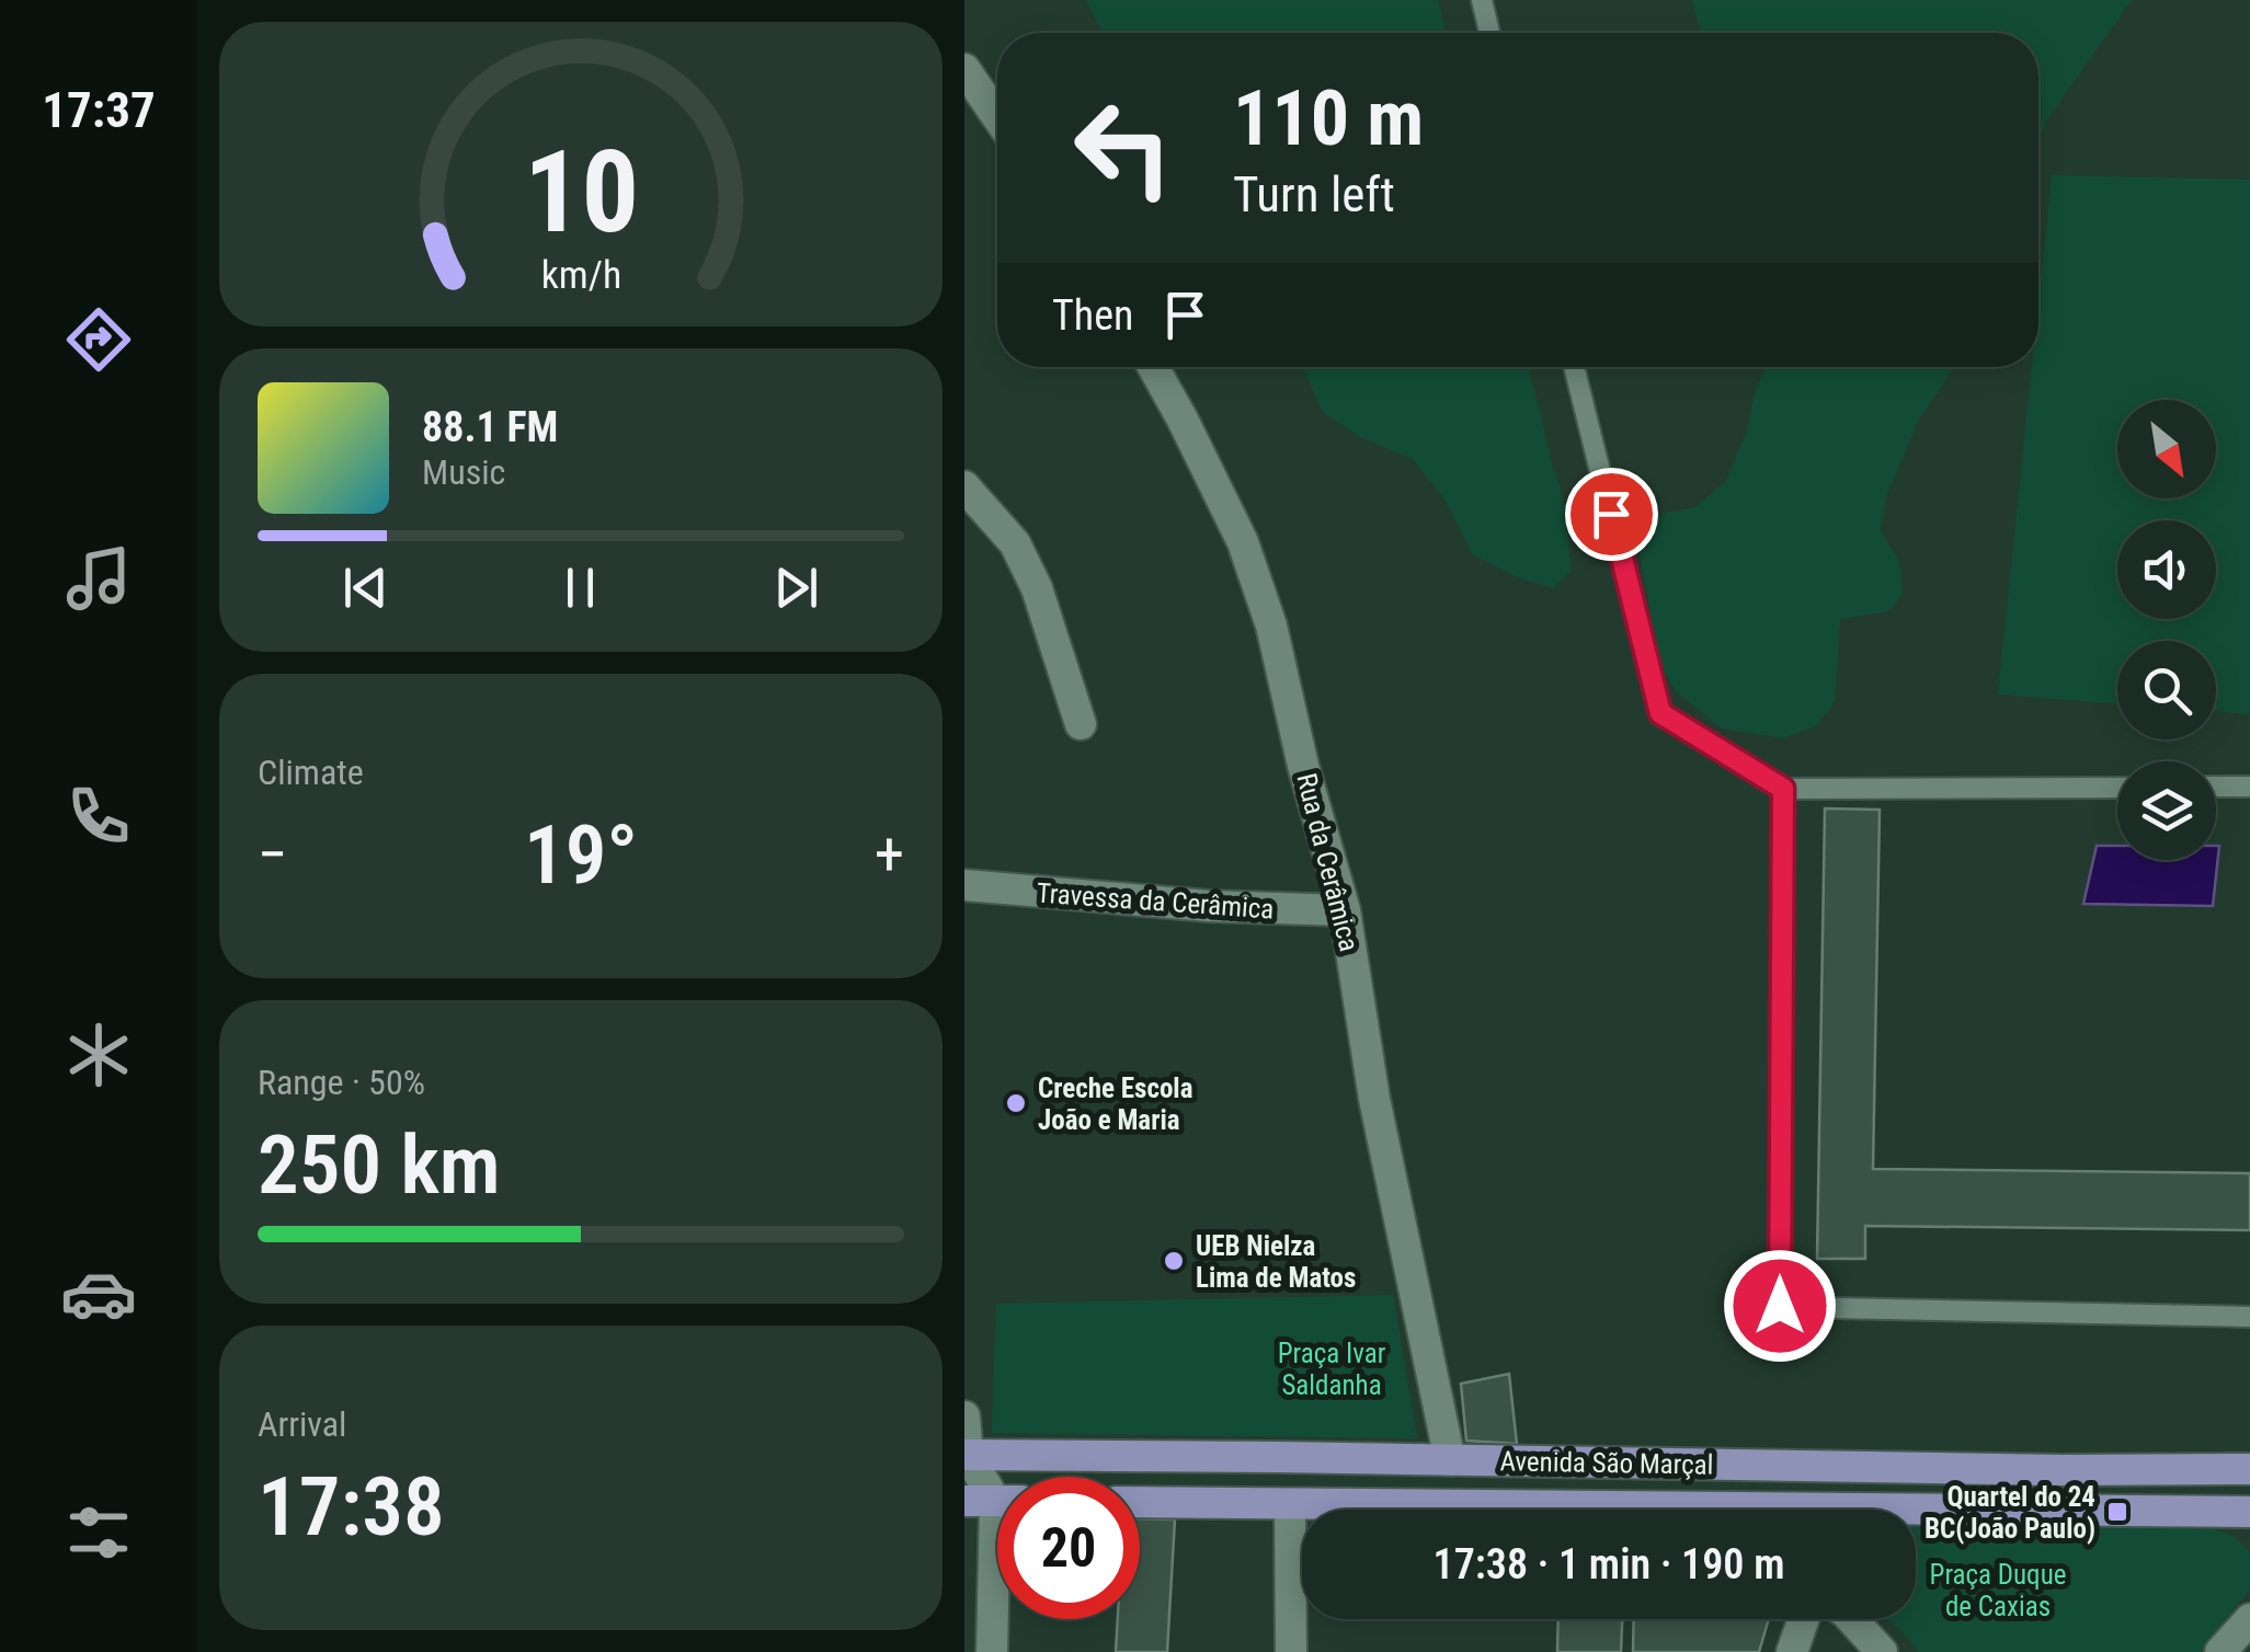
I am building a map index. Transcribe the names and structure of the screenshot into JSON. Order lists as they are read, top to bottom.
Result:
{
  "streets": {
    "main road": ["Avenida São Marçal"],
    "street": ["Rua da Cerâmica", "Travessa da Cerâmica"]
  },
  "crossings": [
    ["Rua da Cerâmica", "Travessa da Cerâmica"],
    ["Rua da Cerâmica", "Avenida São Marçal"]
  ],
  "parks": ["Praça Ivar Saldanha", "Praça Duque de Caxias"],
  "places": {
    "other": ["Creche Escola João e Maria", "UEB Nielza Lima de Matos"],
    "transit": ["Quartel do 24 BC(João Paulo)"]
  },
  "north": "bottom right",
  "page": {
    "tabs": "17:37",
    "turn": ["110 m", "Turn left"],
    "then": "Then",
    "song": ["88.1 FM", "Music"],
    "tile": [
      "Climate",
      ["Range · 50%", "250 km"],
      ["Arrival", "17:38"]
    ],
    "heat": ["−", "19°", "+"],
    "limit": "20",
    "trip": "17:38 · 1 min · 190 m",
    "gauge": ["10", "km/h"]
  }
}
